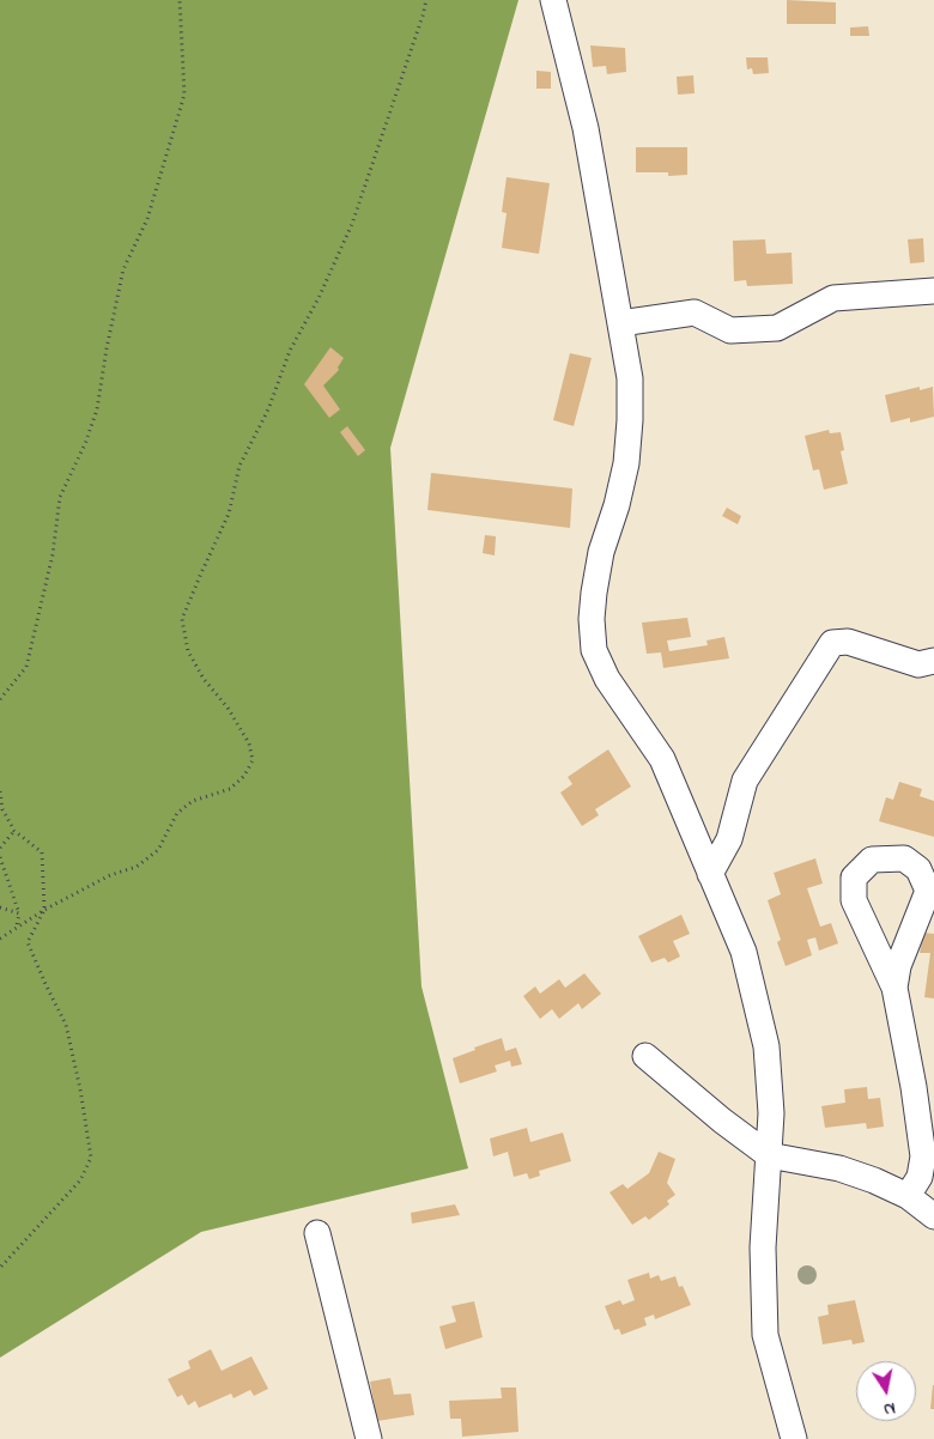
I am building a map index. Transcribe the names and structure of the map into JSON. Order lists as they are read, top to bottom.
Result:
{
  "north": "bottom"
}
